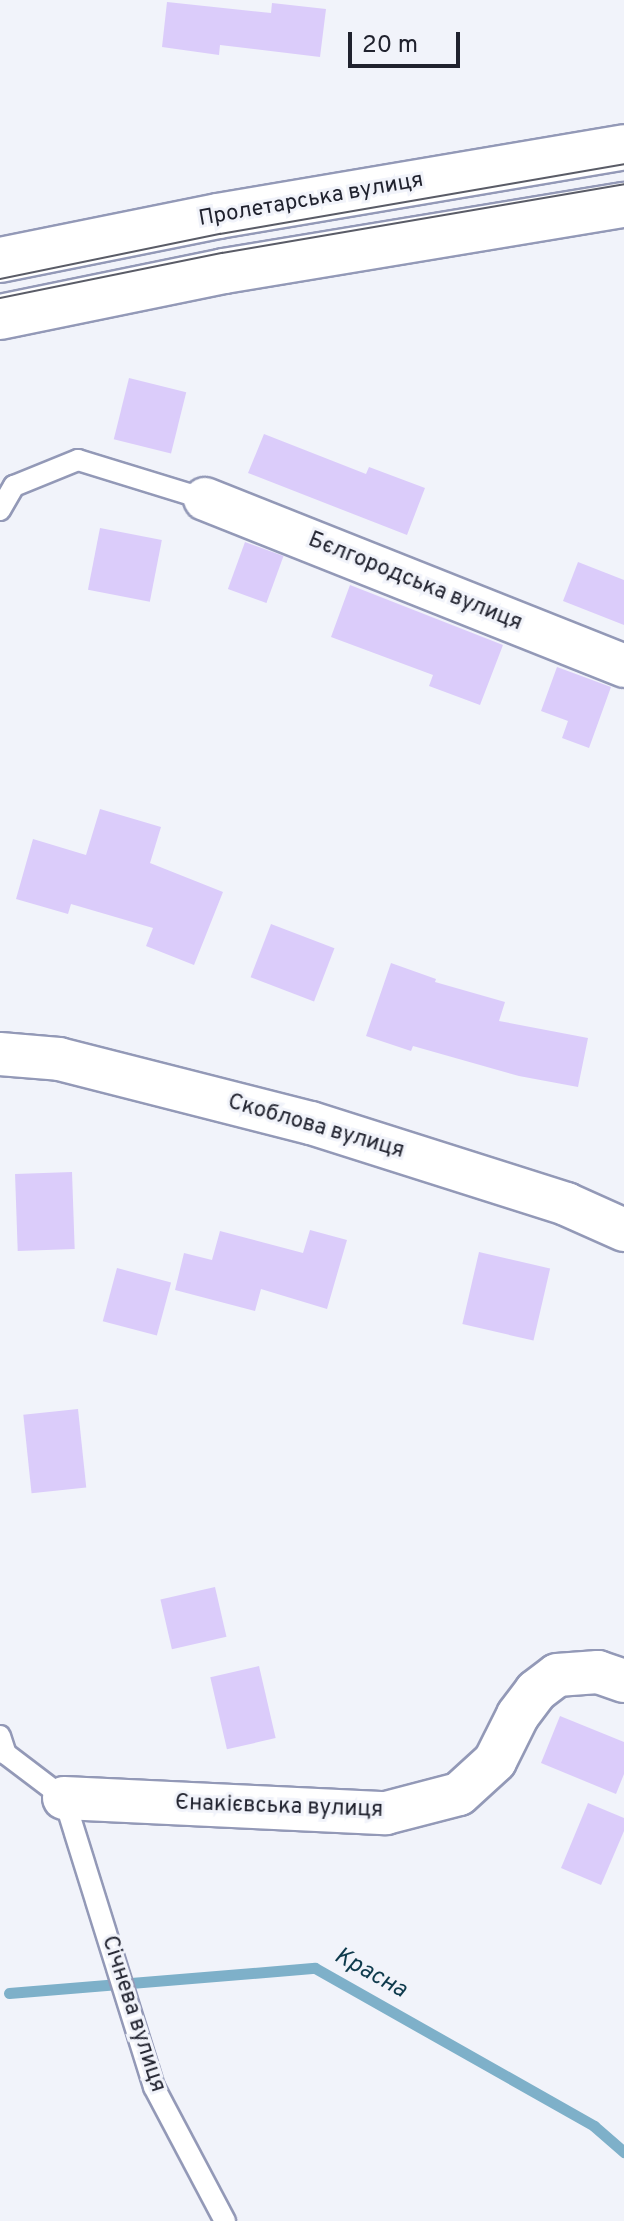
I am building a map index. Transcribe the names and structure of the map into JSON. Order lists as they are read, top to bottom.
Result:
{
  "streets": {
    "main road": ["Пролетарська вулиця"],
    "street": ["Бєлгородська вулиця", "Скоблова вулиця", "Єнакієвська вулиця"],
    "lane": ["Січнева вулиця"]
  },
  "crossings": [
    ["Єнакієвська вулиця", "Січнева вулиця"]
  ],
  "water": ["Красна"],
  "scale_bar": "20 m"
}
